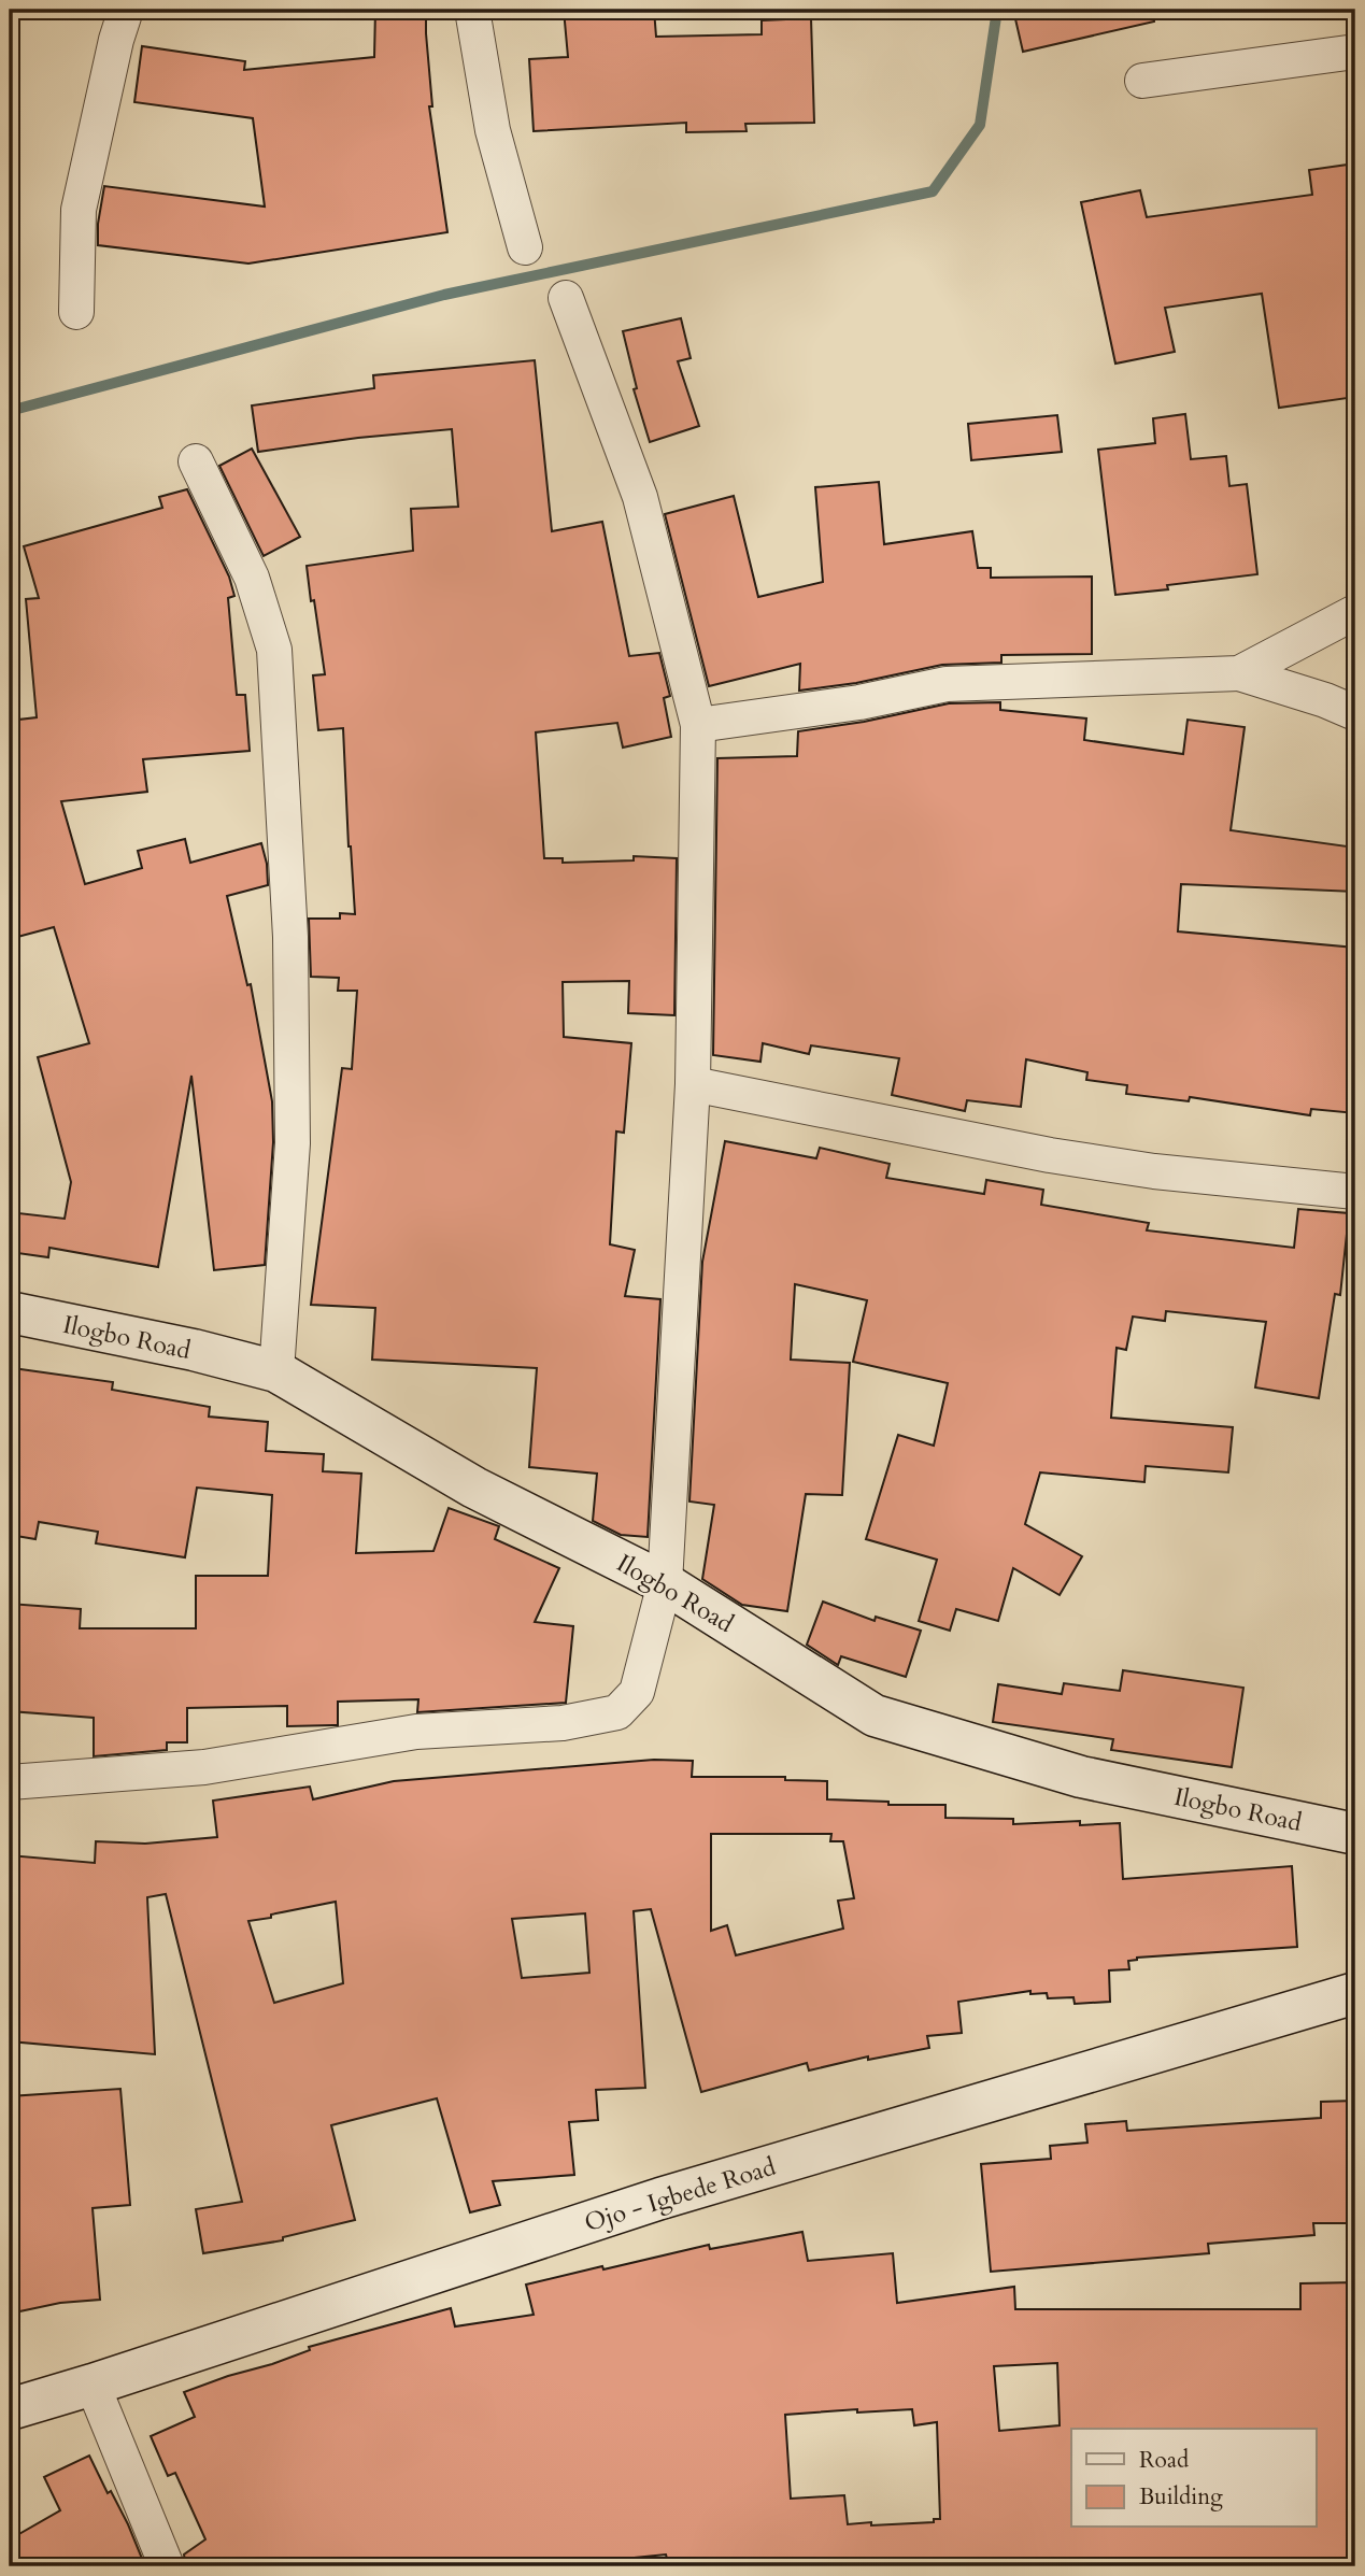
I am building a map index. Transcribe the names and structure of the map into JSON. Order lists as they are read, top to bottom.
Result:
{
  "streets": {
    "main road": ["Ilogbo Road", "Ojo - Igbede Road"]
  },
  "legend": ["Road", "Building"]
}
